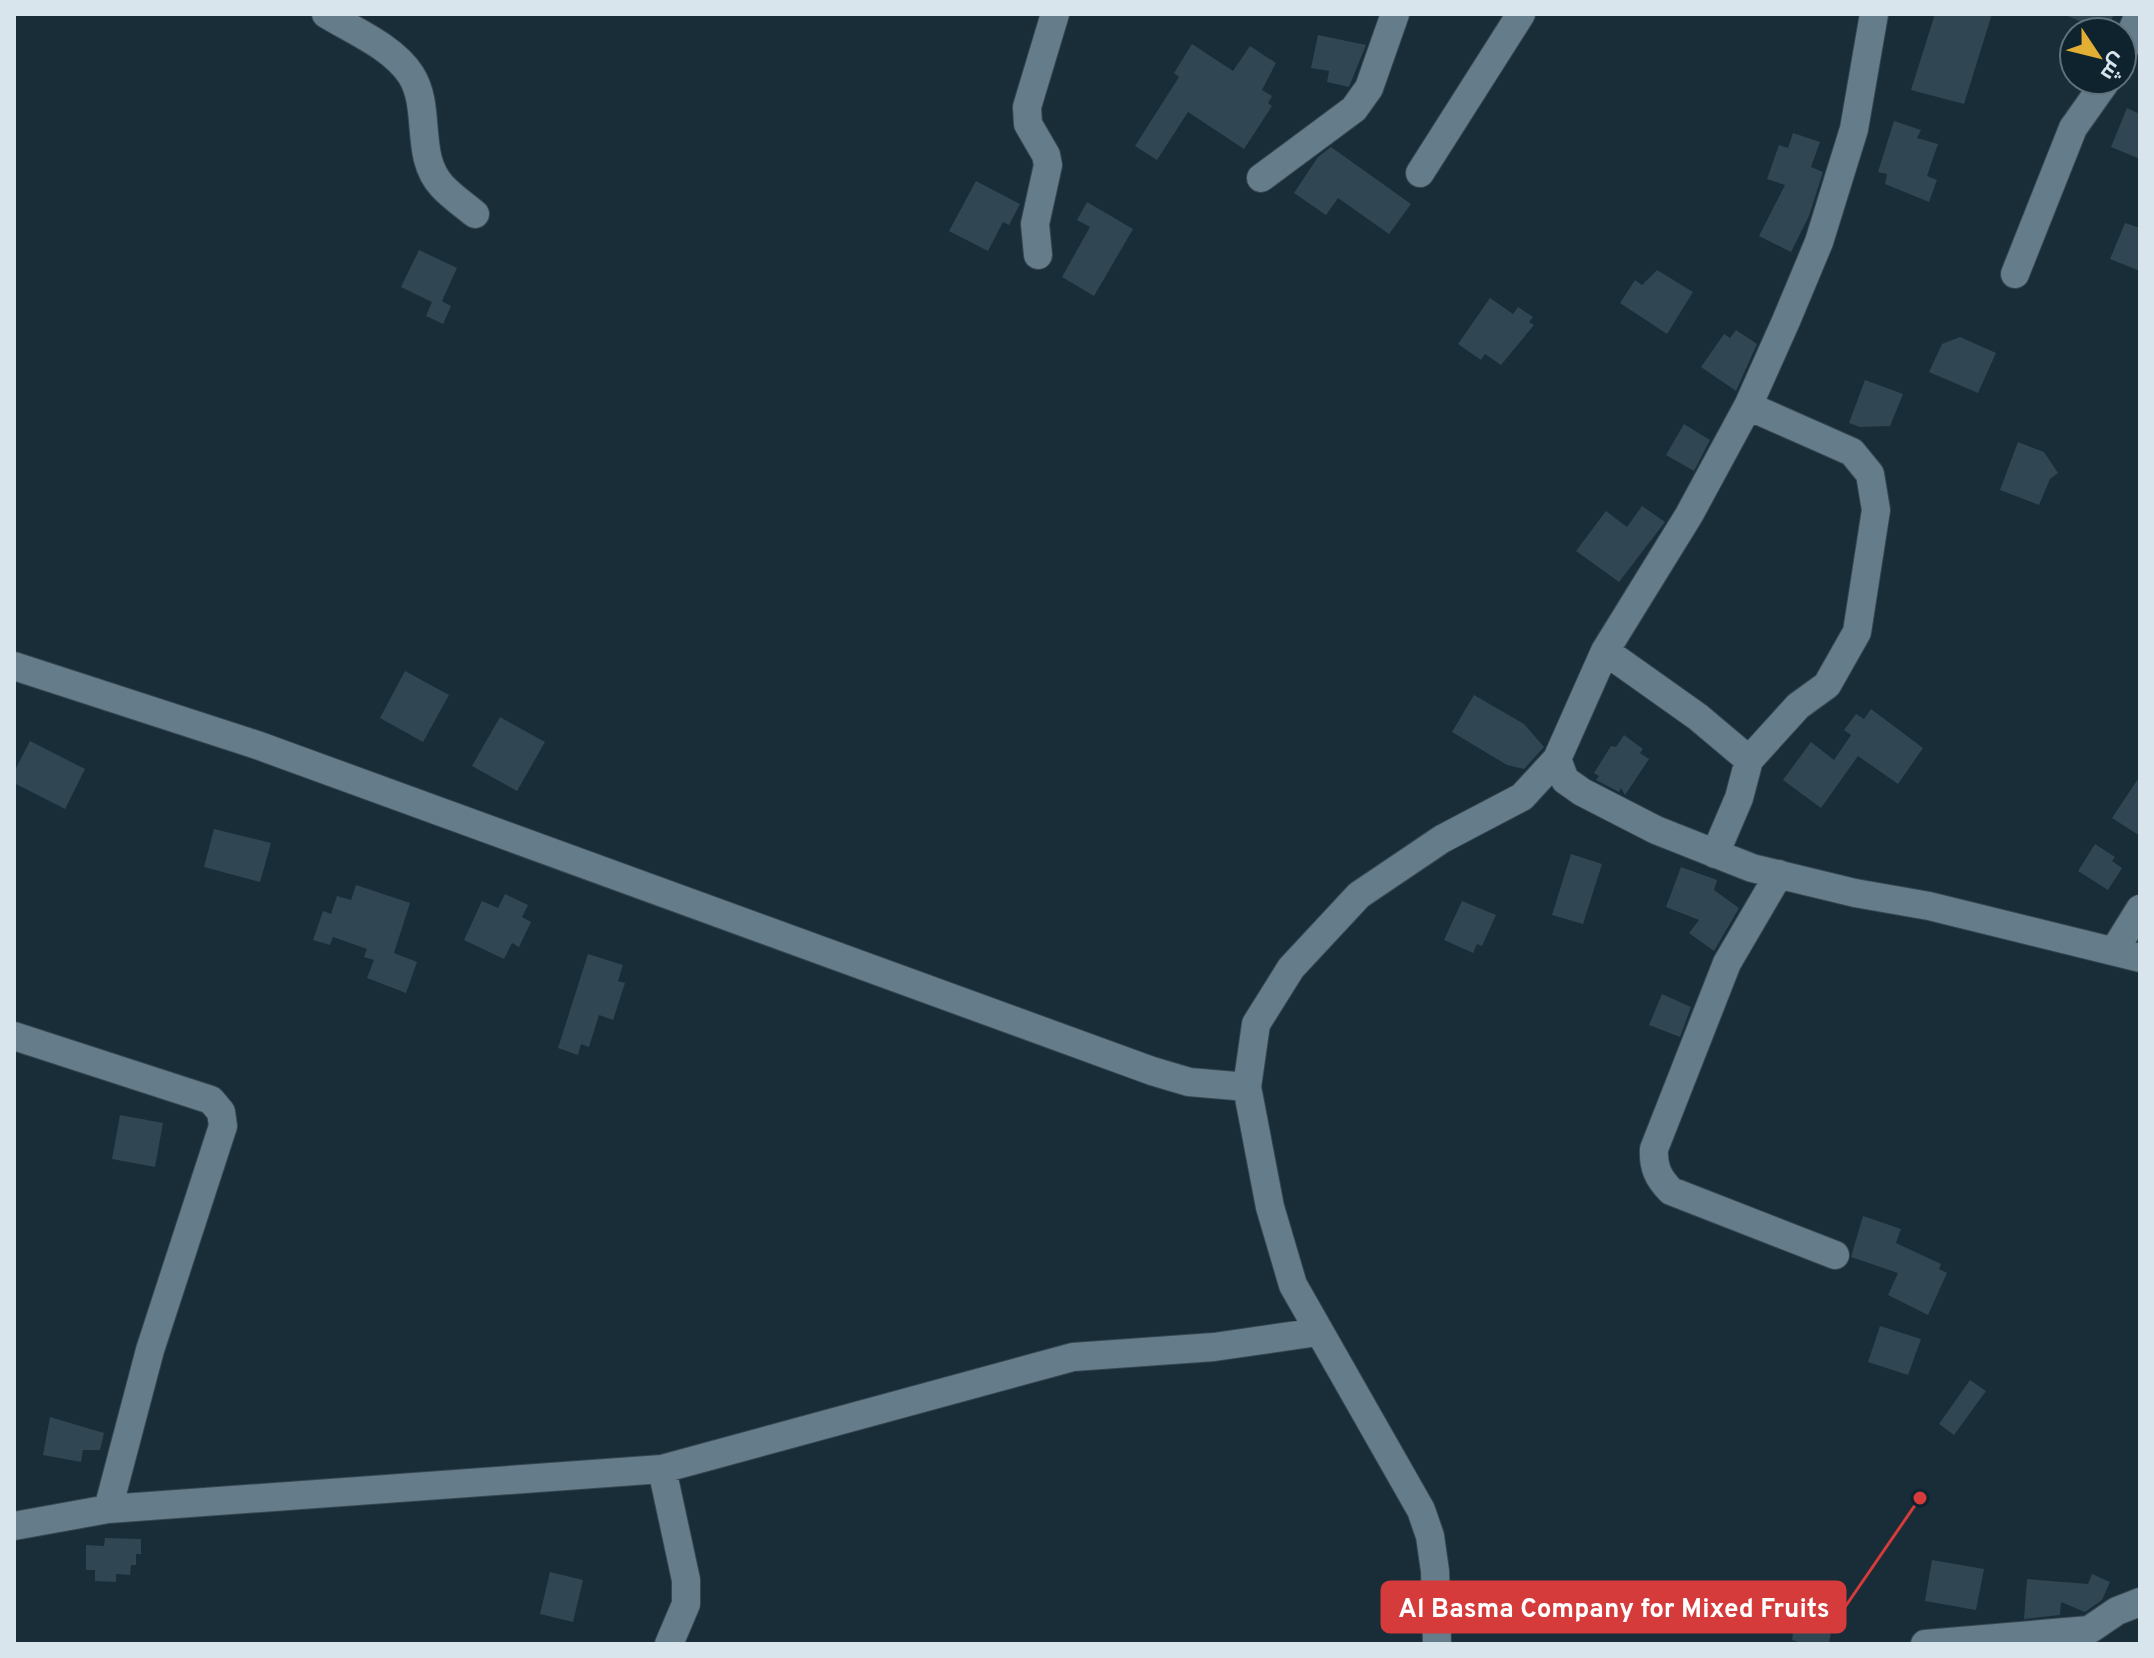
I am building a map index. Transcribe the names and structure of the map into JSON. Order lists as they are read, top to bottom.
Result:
{
  "places": ["Al Basma Company for Mixed Fruits"],
  "north": "bottom right"
}
